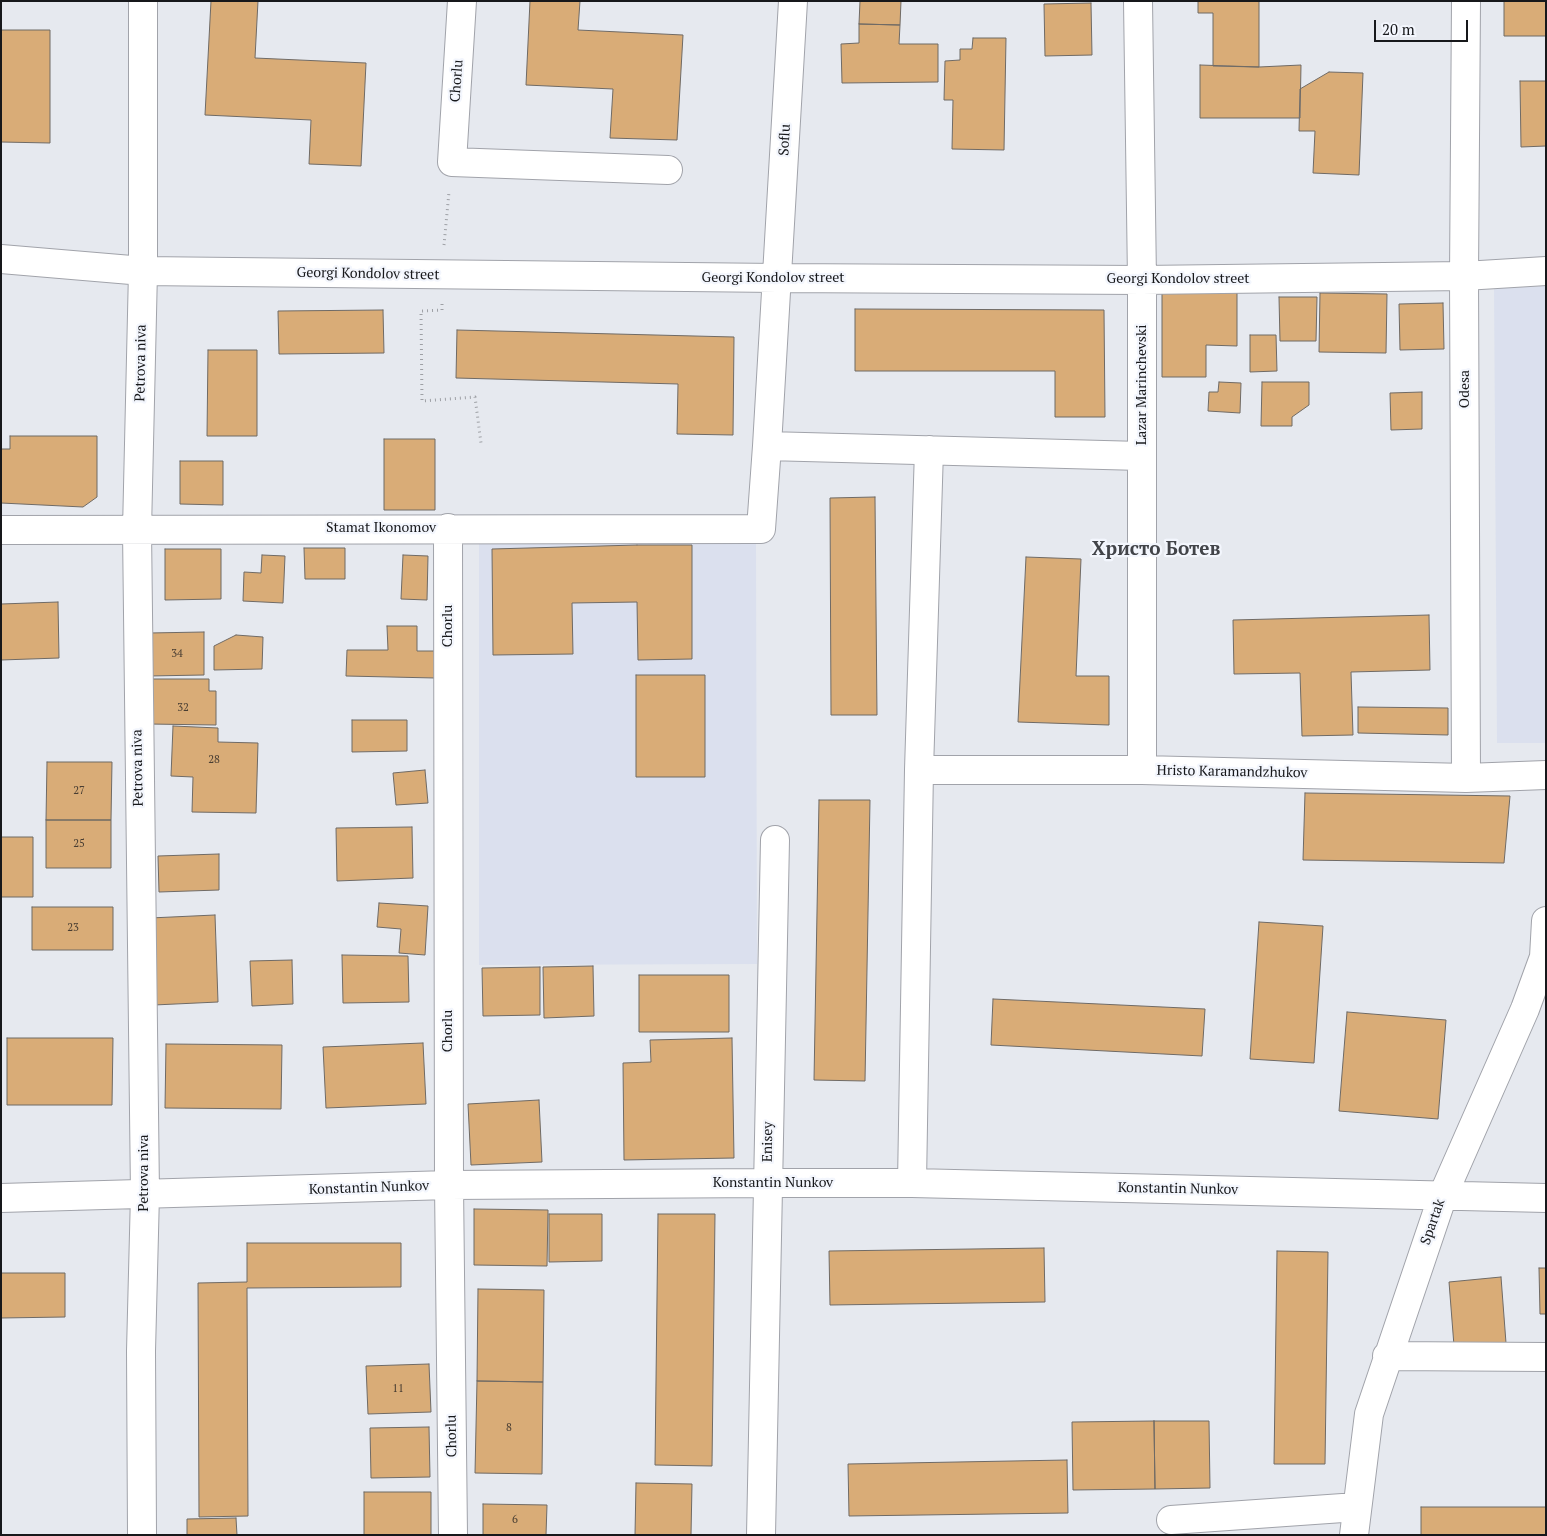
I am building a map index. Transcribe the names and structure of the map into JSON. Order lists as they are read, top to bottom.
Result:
{
  "streets": {
    "street": [
      "Chorlu",
      "Soflu",
      "Georgi Kondolov street",
      "Petrova niva",
      "Lazar Marinchevski",
      "Odesa",
      "Stamat Ikonomov",
      "Hristo Karamandzhukov",
      "Enisey",
      "Konstantin Nunkov",
      "Spartak"
    ]
  },
  "crossings": [
    ["Chorlu", "Stamat Ikonomov"],
    ["Chorlu", "Konstantin Nunkov"],
    ["Soflu", "Georgi Kondolov street"],
    ["Soflu", "Stamat Ikonomov"],
    ["Georgi Kondolov street", "Petrova niva"],
    ["Georgi Kondolov street", "Lazar Marinchevski"],
    ["Georgi Kondolov street", "Odesa"],
    ["Petrova niva", "Stamat Ikonomov"],
    ["Petrova niva", "Konstantin Nunkov"],
    ["Lazar Marinchevski", "Hristo Karamandzhukov"],
    ["Odesa", "Hristo Karamandzhukov"],
    ["Enisey", "Konstantin Nunkov"],
    ["Konstantin Nunkov", "Spartak"]
  ],
  "districts": ["Христо Ботев"],
  "house_numbers": [
    "34",
    "32",
    "28",
    "27",
    "25",
    "23",
    "11",
    "8",
    "6"
  ],
  "scale_bar": "20 m"
}
